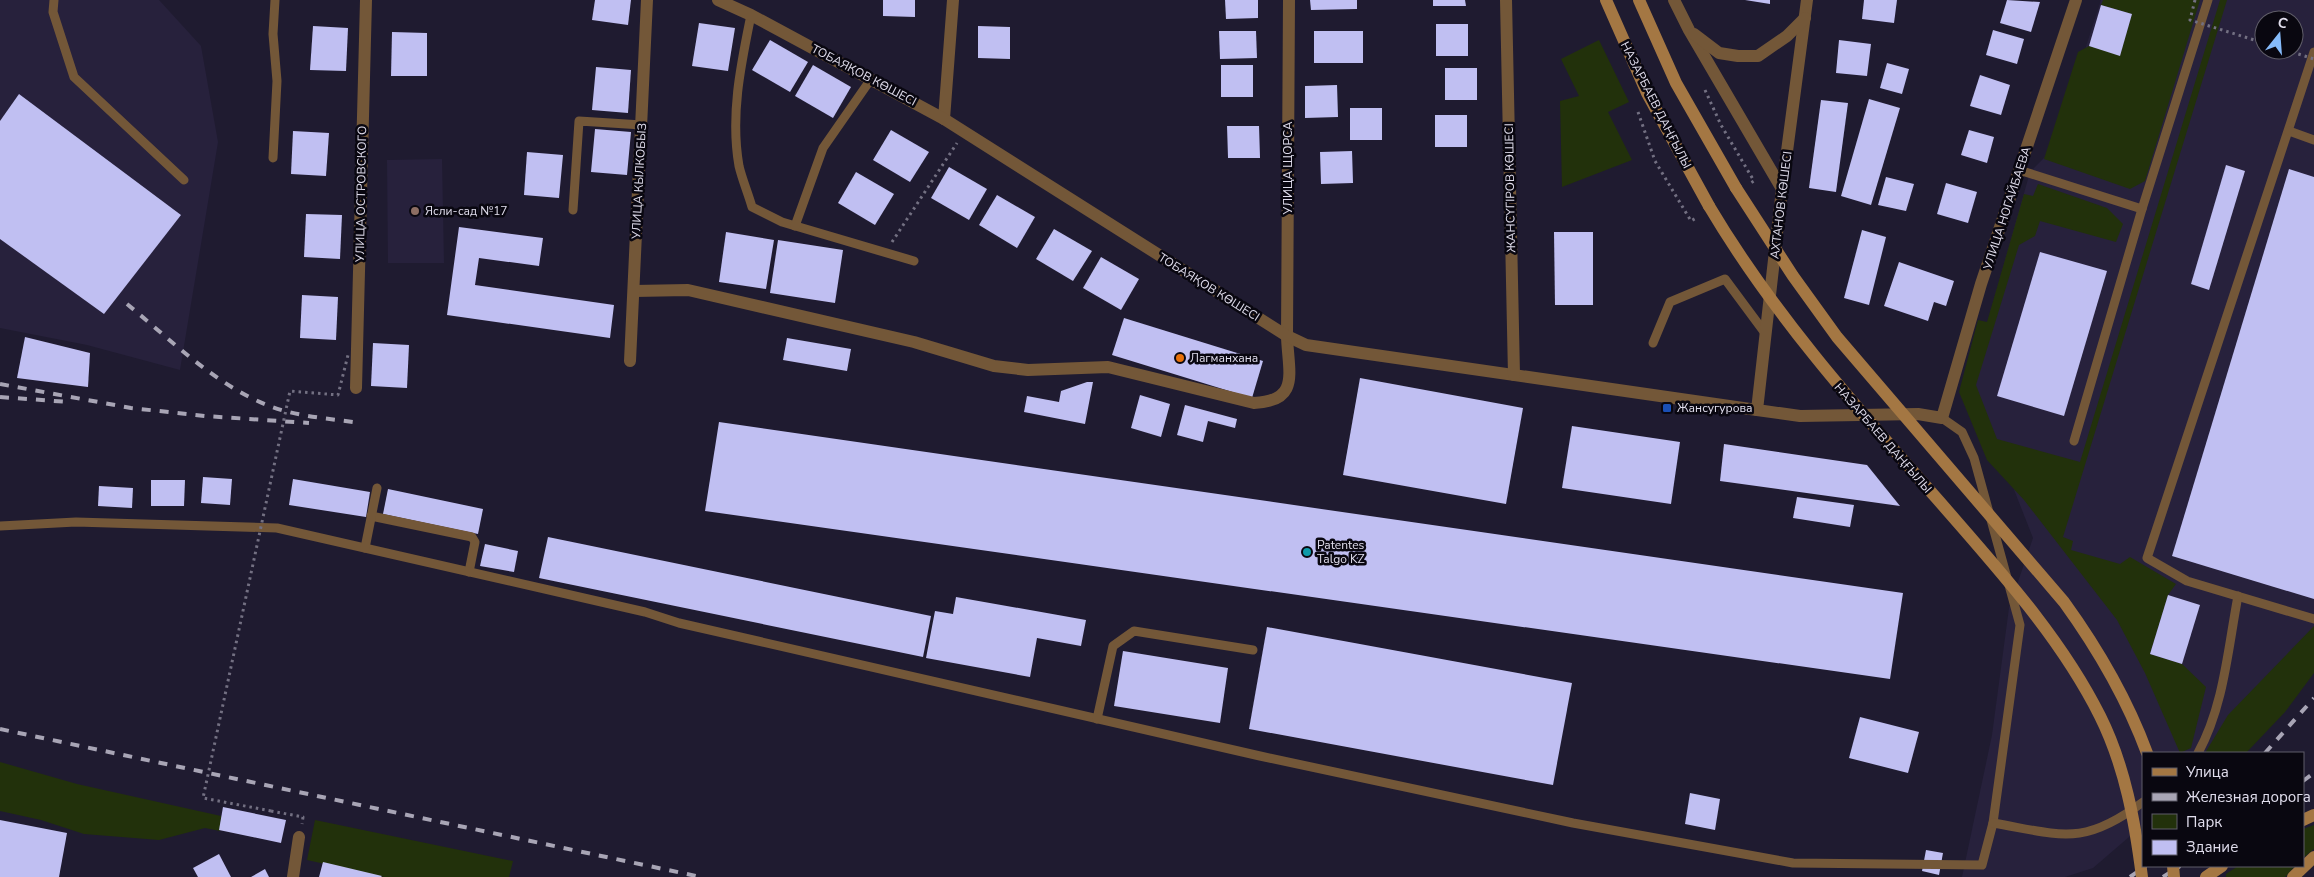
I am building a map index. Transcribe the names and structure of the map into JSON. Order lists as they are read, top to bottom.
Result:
{
  "streets": {
    "main road": ["НАЗАРБАЕВ ДАҢҒЫЛЫ"],
    "street": [
      "ТОБАЯҚОВ КӨШЕСІ",
      "УЛИЦА ЩОРСА",
      "УЛИЦА КЫЛКОБЫЗ",
      "ЖАНСҮГІРОВ КӨШЕСІ",
      "УЛИЦА ОСТРОВСКОГО",
      "АХТАНОВ КӨШЕСІ",
      "УЛИЦА НОГАЙБАЕВА"
    ]
  },
  "crossings": [
    ["ТОБАЯҚОВ КӨШЕСІ", "УЛИЦА ЩОРСА"],
    ["ТОБАЯҚОВ КӨШЕСІ", "ЖАНСҮГІРОВ КӨШЕСІ"],
    ["ТОБАЯҚОВ КӨШЕСІ", "АХТАНОВ КӨШЕСІ"],
    ["ТОБАЯҚОВ КӨШЕСІ", "УЛИЦА НОГАЙБАЕВА"],
    ["УЛИЦА ЩОРСА", "УЛИЦА КЫЛКОБЫЗ"]
  ],
  "places": {
    "other": ["Ясли-сад №17", "Лагманхана", "Patentes Talgo KZ"],
    "transit": ["Жансугурова"]
  },
  "legend": [
    "Улица",
    "Железная дорога",
    "Парк",
    "Здание"
  ],
  "north": "top"
}
